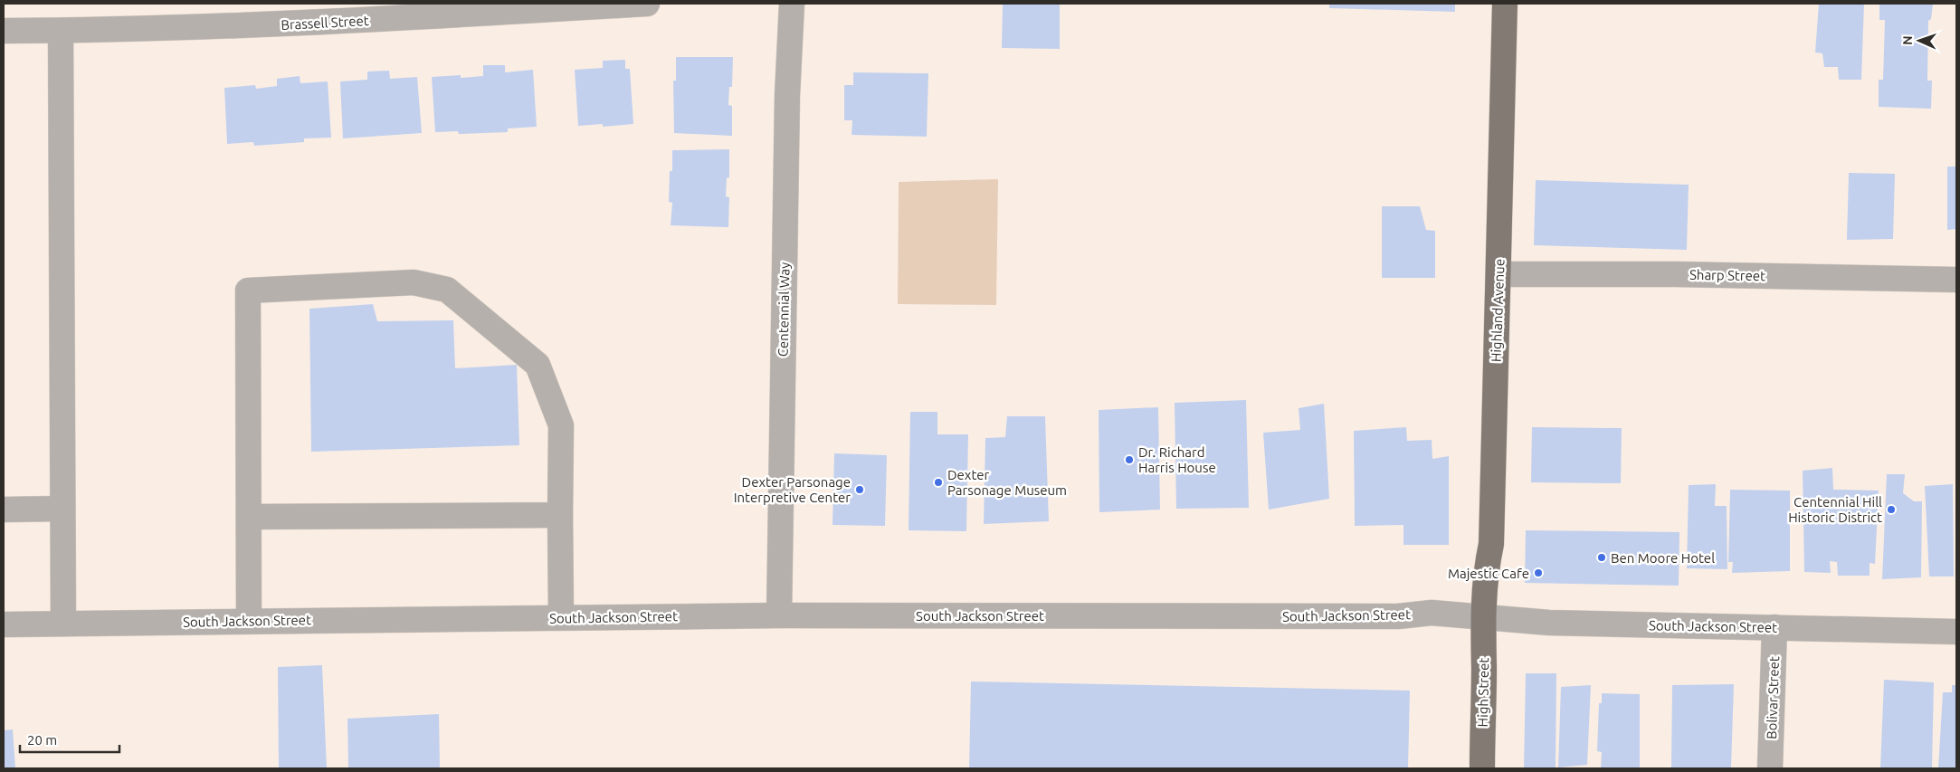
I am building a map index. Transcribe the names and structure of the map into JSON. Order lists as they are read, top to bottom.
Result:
{
  "streets": {
    "main road": ["Highland Avenue", "High Street"],
    "street": [
      "Brassell Street",
      "Sharp Street",
      "Centennial Way",
      "South Jackson Street",
      "Bolivar Street"
    ]
  },
  "crossings": [
    ["Sharp Street", "Highland Avenue"],
    ["Centennial Way", "South Jackson Street"],
    ["Highland Avenue", "South Jackson Street"],
    ["Highland Avenue", "High Street"],
    ["South Jackson Street", "High Street"],
    ["South Jackson Street", "Bolivar Street"]
  ],
  "places": [
    "Dr. Richard Harris House",
    "Dexter Parsonage Museum",
    "Dexter Parsonage Interpretive Center",
    "Centennial Hill Historic District",
    "Ben Moore Hotel",
    "Majestic Cafe"
  ],
  "scale_bar": "20 m",
  "north": "left"
}
